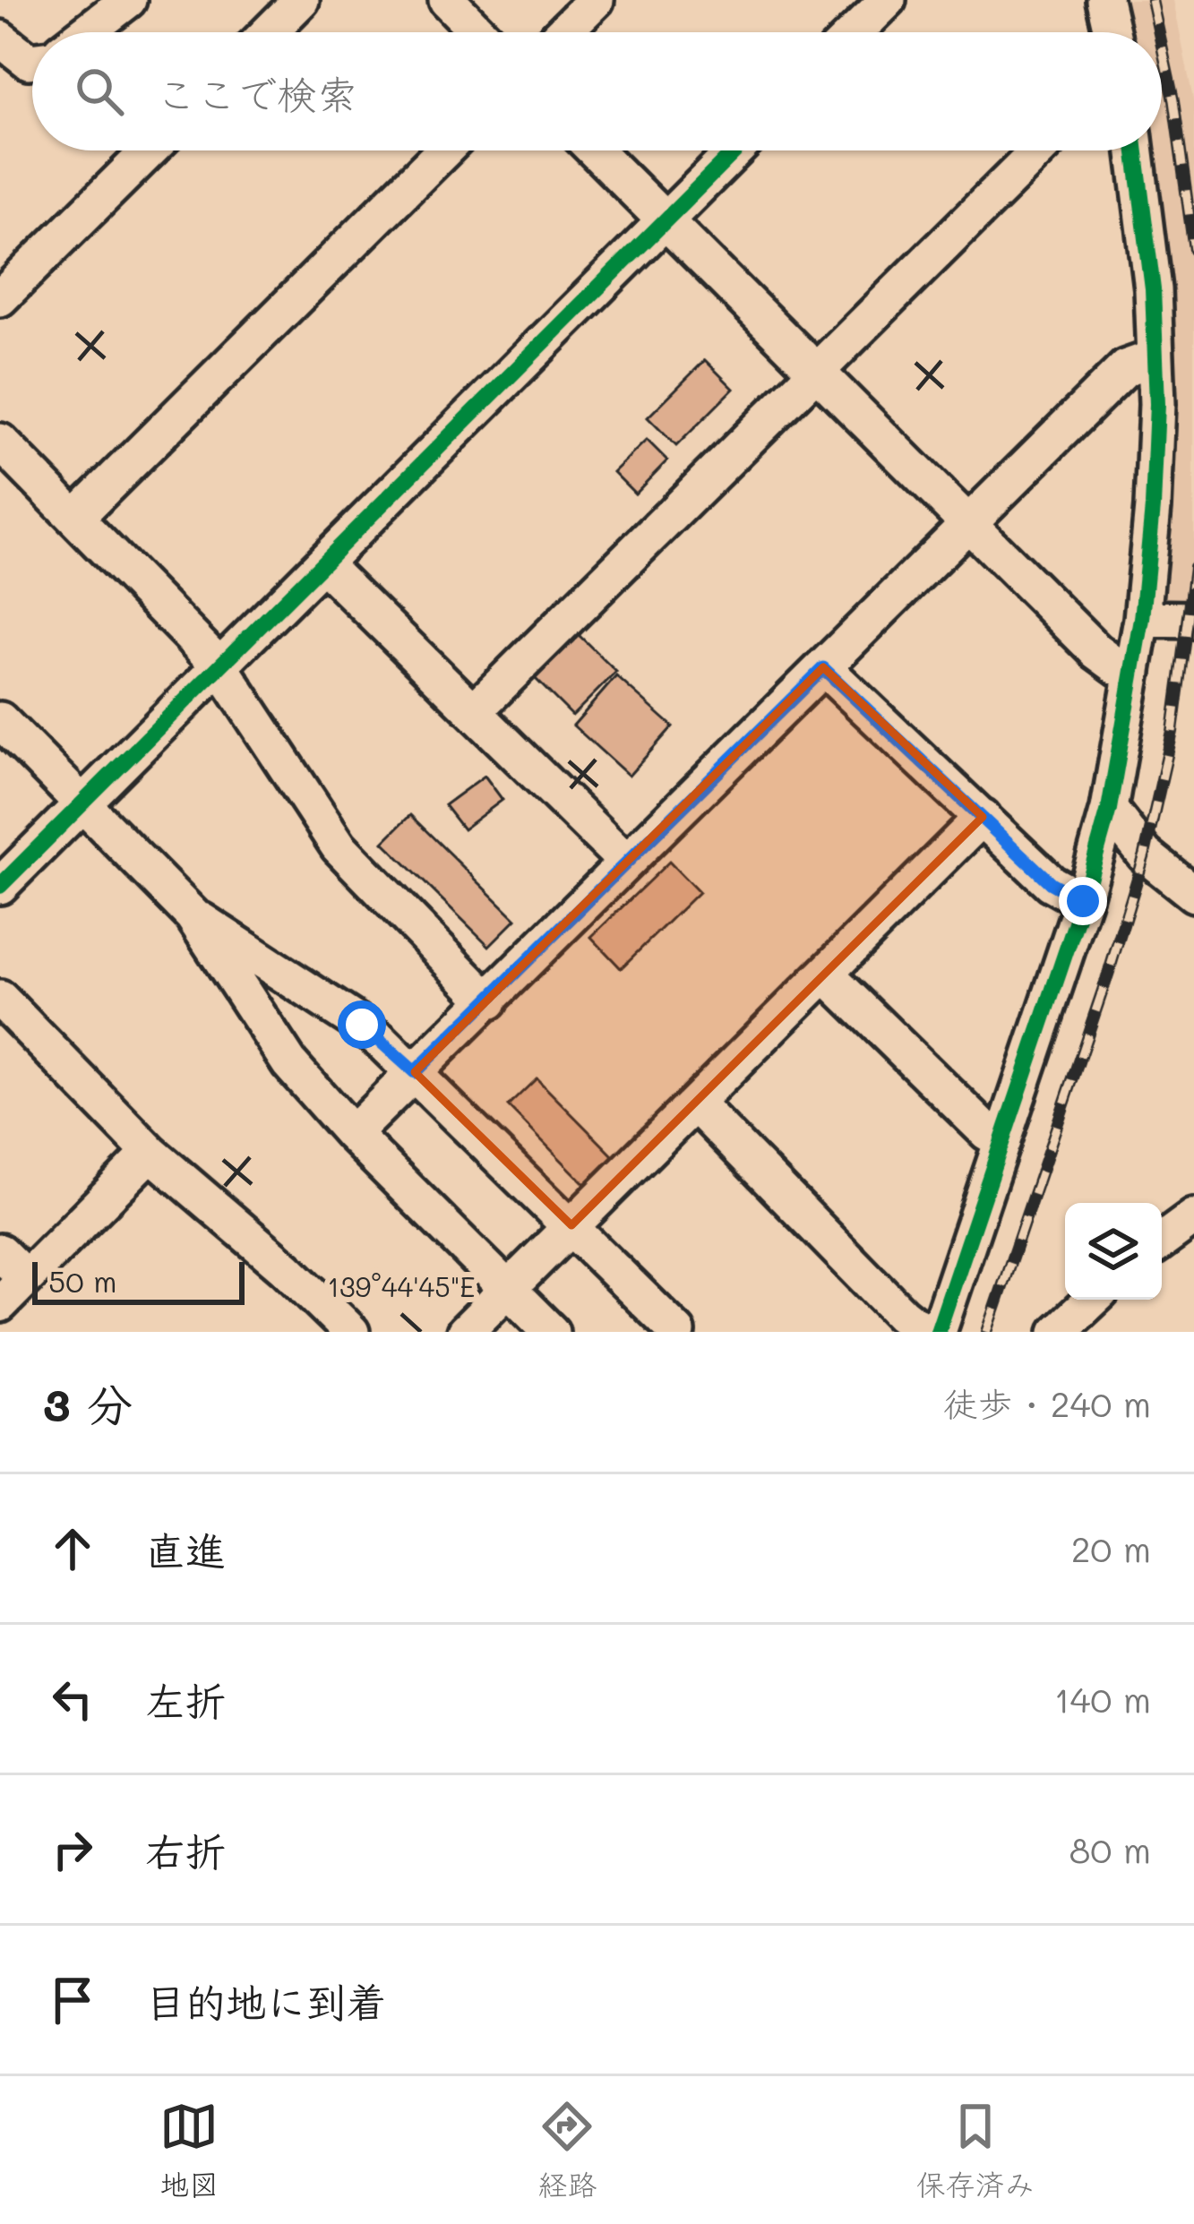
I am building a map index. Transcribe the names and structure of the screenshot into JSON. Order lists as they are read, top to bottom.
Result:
{
  "scale_bar": "50 m",
  "page": {
    "search": "ここで検索",
    "scale": "50 m",
    "heading": ["3 分", "徒歩 · 240 m"],
    "list": [
      ["直進", "20 m"],
      ["左折", "140 m"],
      ["右折", "80 m"],
      "目的地に到着"
    ],
    "nav": ["地図", "経路", "保存済み"]
  },
  "coordinates": ["139°44'45\"E"]
}
